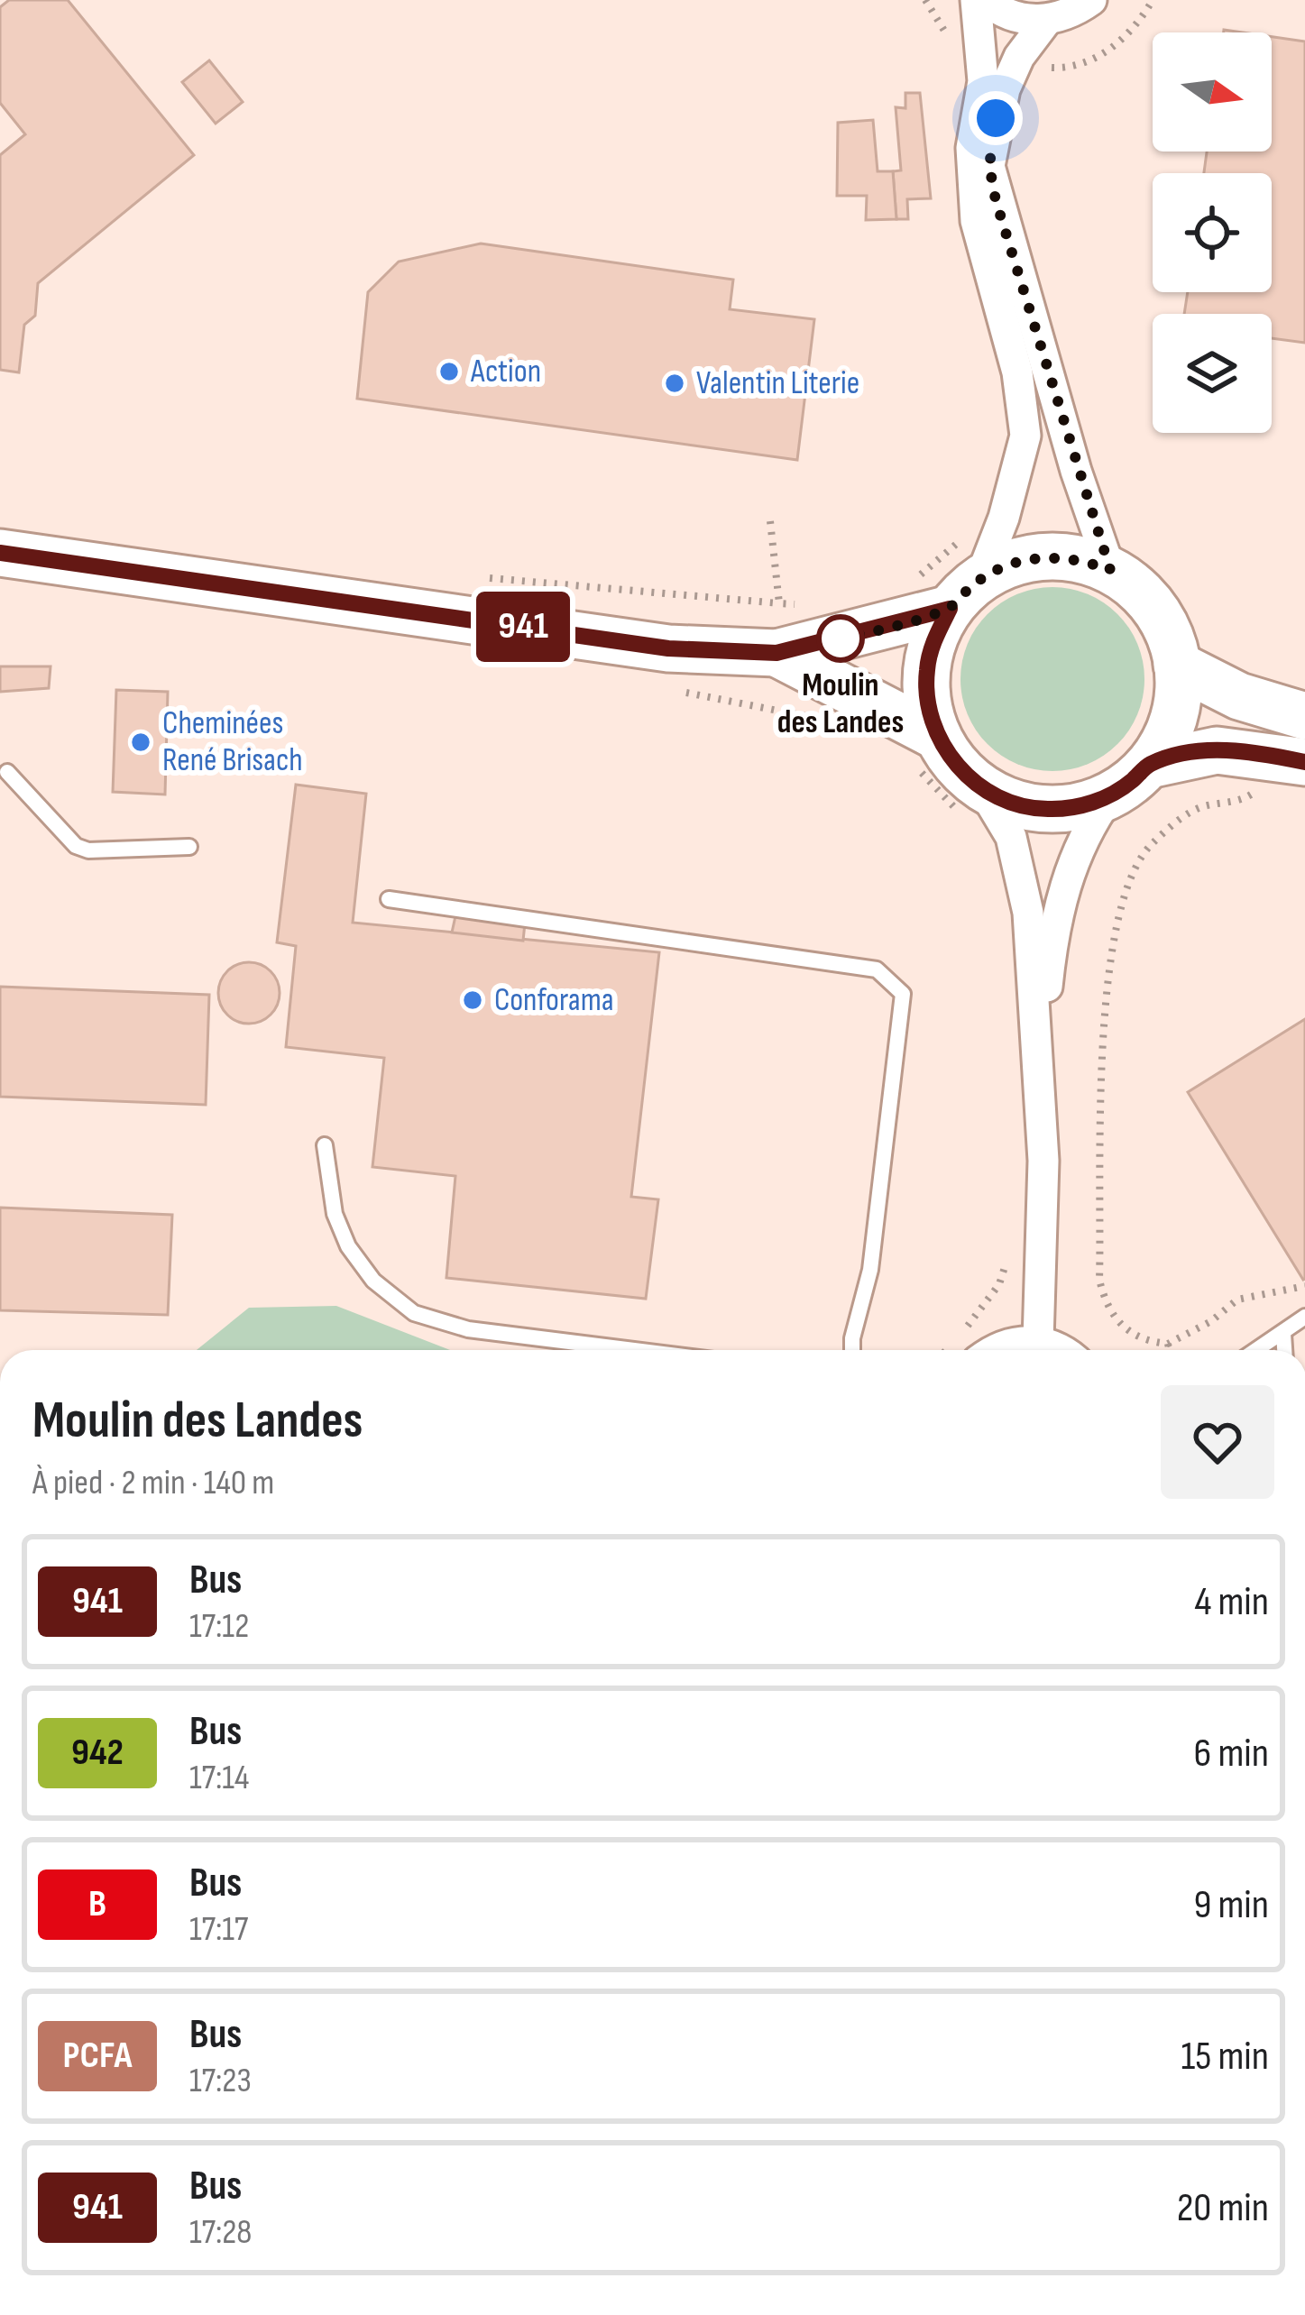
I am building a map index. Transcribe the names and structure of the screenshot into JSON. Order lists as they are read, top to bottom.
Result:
{
  "places": [
    "Action",
    "Valentin Literie",
    "Moulin des Landes",
    "Cheminées René Brisach",
    "Conforama"
  ],
  "lines": ["bus line 941"],
  "north": "right",
  "page": {
    "on_map": "941",
    "heading": ["Moulin des Landes", "À pied · 2 min · 140 m"],
    "list": [
      {
        "mark": "941",
        "name": "Bus",
        "note": "17:12",
        "value": "4 min"
      },
      {
        "mark": "942",
        "name": "Bus",
        "note": "17:14",
        "value": "6 min"
      },
      {
        "mark": "B",
        "name": "Bus",
        "note": "17:17",
        "value": "9 min"
      },
      {
        "mark": "PCFA",
        "name": "Bus",
        "note": "17:23",
        "value": "15 min"
      },
      {
        "mark": "941",
        "name": "Bus",
        "note": "17:28",
        "value": "20 min"
      }
    ]
  }
}
